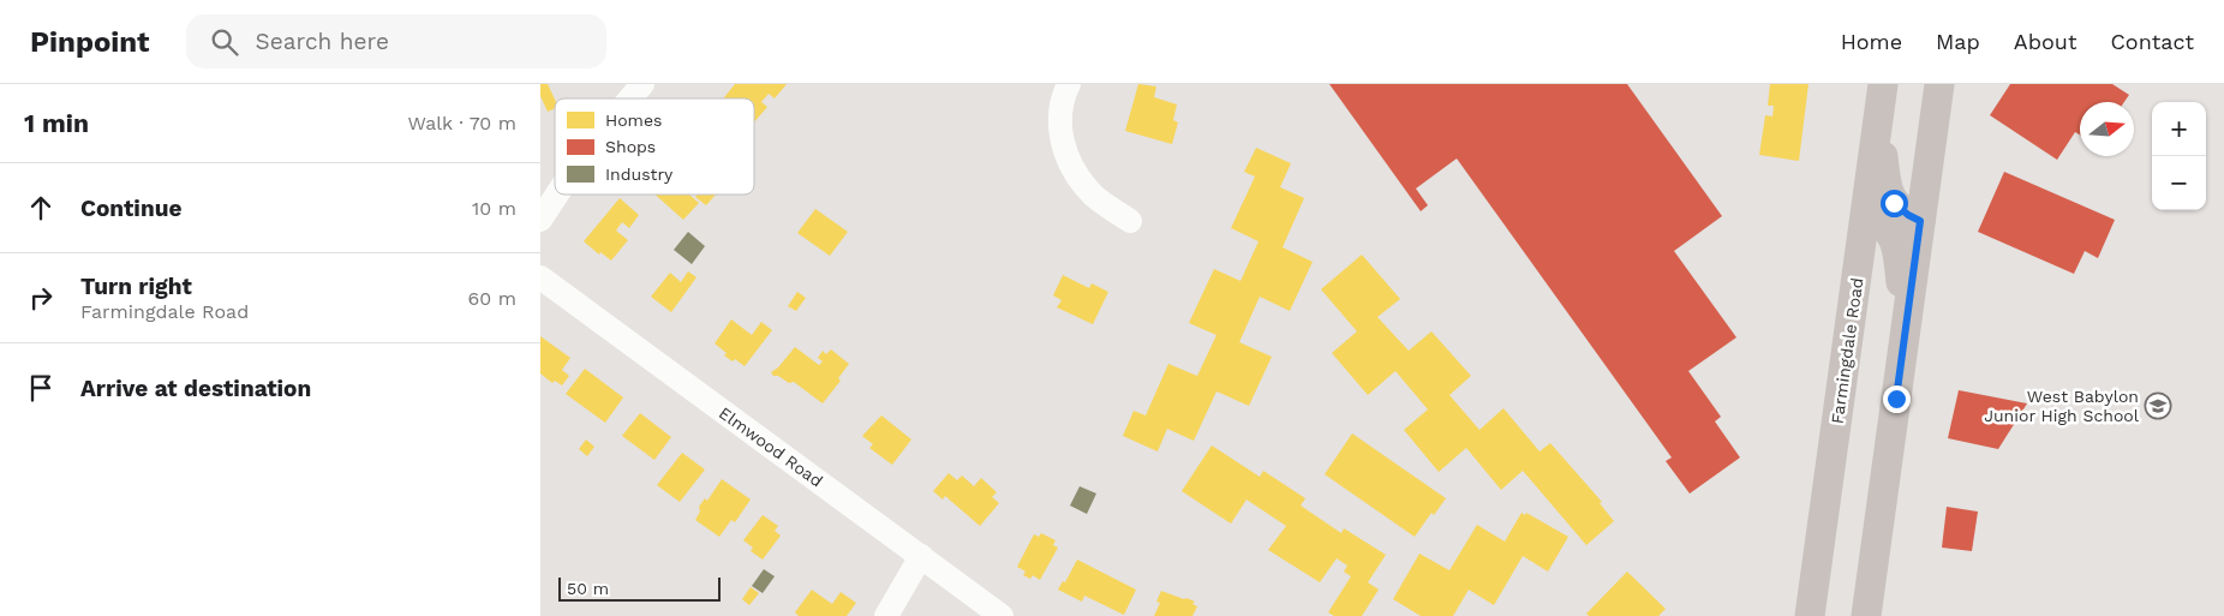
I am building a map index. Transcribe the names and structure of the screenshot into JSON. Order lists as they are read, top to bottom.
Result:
{
  "streets": {
    "main road": ["Farmingdale Road"],
    "street": ["Elmwood Road"]
  },
  "places": {
    "school or university": ["West Babylon Junior High School"]
  },
  "legend": ["Homes", "Shops", "Industry"],
  "scale_bar": "50 m",
  "north": "right",
  "page": {
    "header": "Pinpoint",
    "search": "Search here",
    "nav": [
      "Home",
      "Map",
      "About",
      "Contact"
    ],
    "heading": ["1 min", "Walk · 70 m"],
    "map_buttons": ["+", "−"],
    "list": [
      ["Continue", "10 m"],
      ["Turn right", "Farmingdale Road", "60 m"],
      "Arrive at destination"
    ],
    "scale": "50 m"
  }
}
